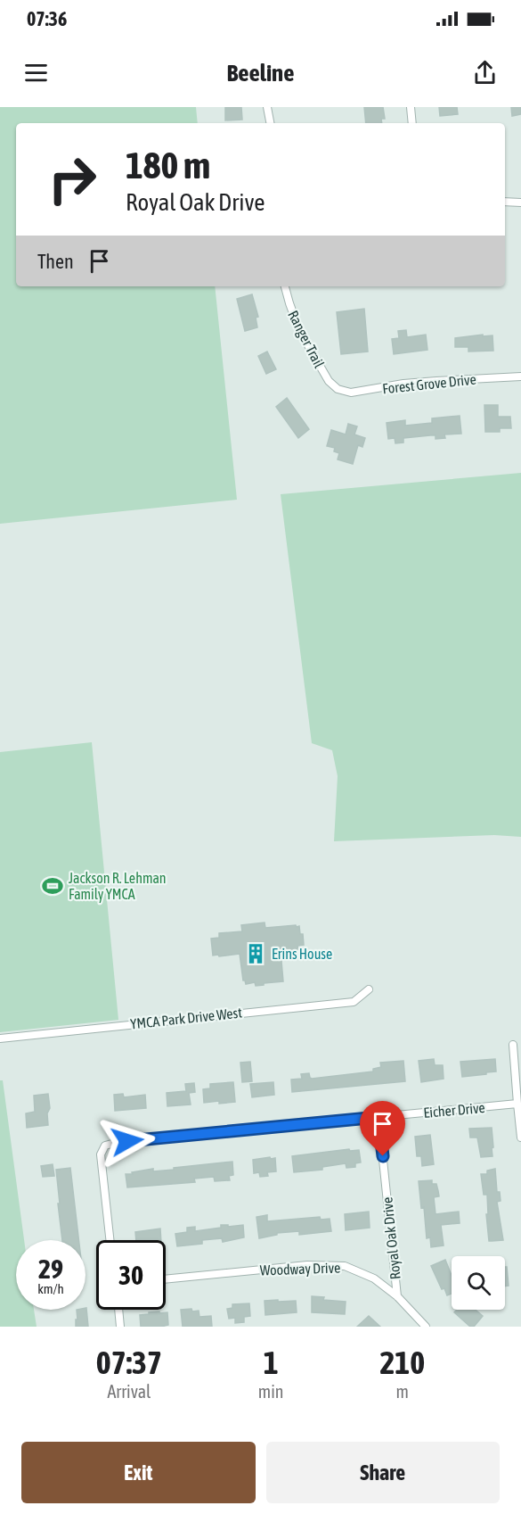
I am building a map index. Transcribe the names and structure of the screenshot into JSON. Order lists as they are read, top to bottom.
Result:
{
  "streets": {
    "street": [
      "Ranger Trail",
      "Forest Grove Drive",
      "YMCA Park Drive West",
      "Eicher Drive",
      "Royal Oak Drive",
      "Woodway Drive"
    ]
  },
  "crossings": [
    ["Ranger Trail", "Forest Grove Drive"],
    ["Eicher Drive", "Royal Oak Drive"],
    ["Royal Oak Drive", "Woodway Drive"]
  ],
  "places": {
    "sports": ["Jackson R. Lehman Family YMCA"],
    "building": ["Erins House"]
  },
  "page": {
    "status": "07:36",
    "header": "Beeline",
    "turn": ["180 m", "Royal Oak Drive"],
    "then": "Then",
    "speed": "29 km/h",
    "limit": "30",
    "eta": [
      "07:37",
      "Arrival",
      "1",
      "min",
      "210",
      "m"
    ],
    "buttons": ["Exit", "Share"]
  }
}
